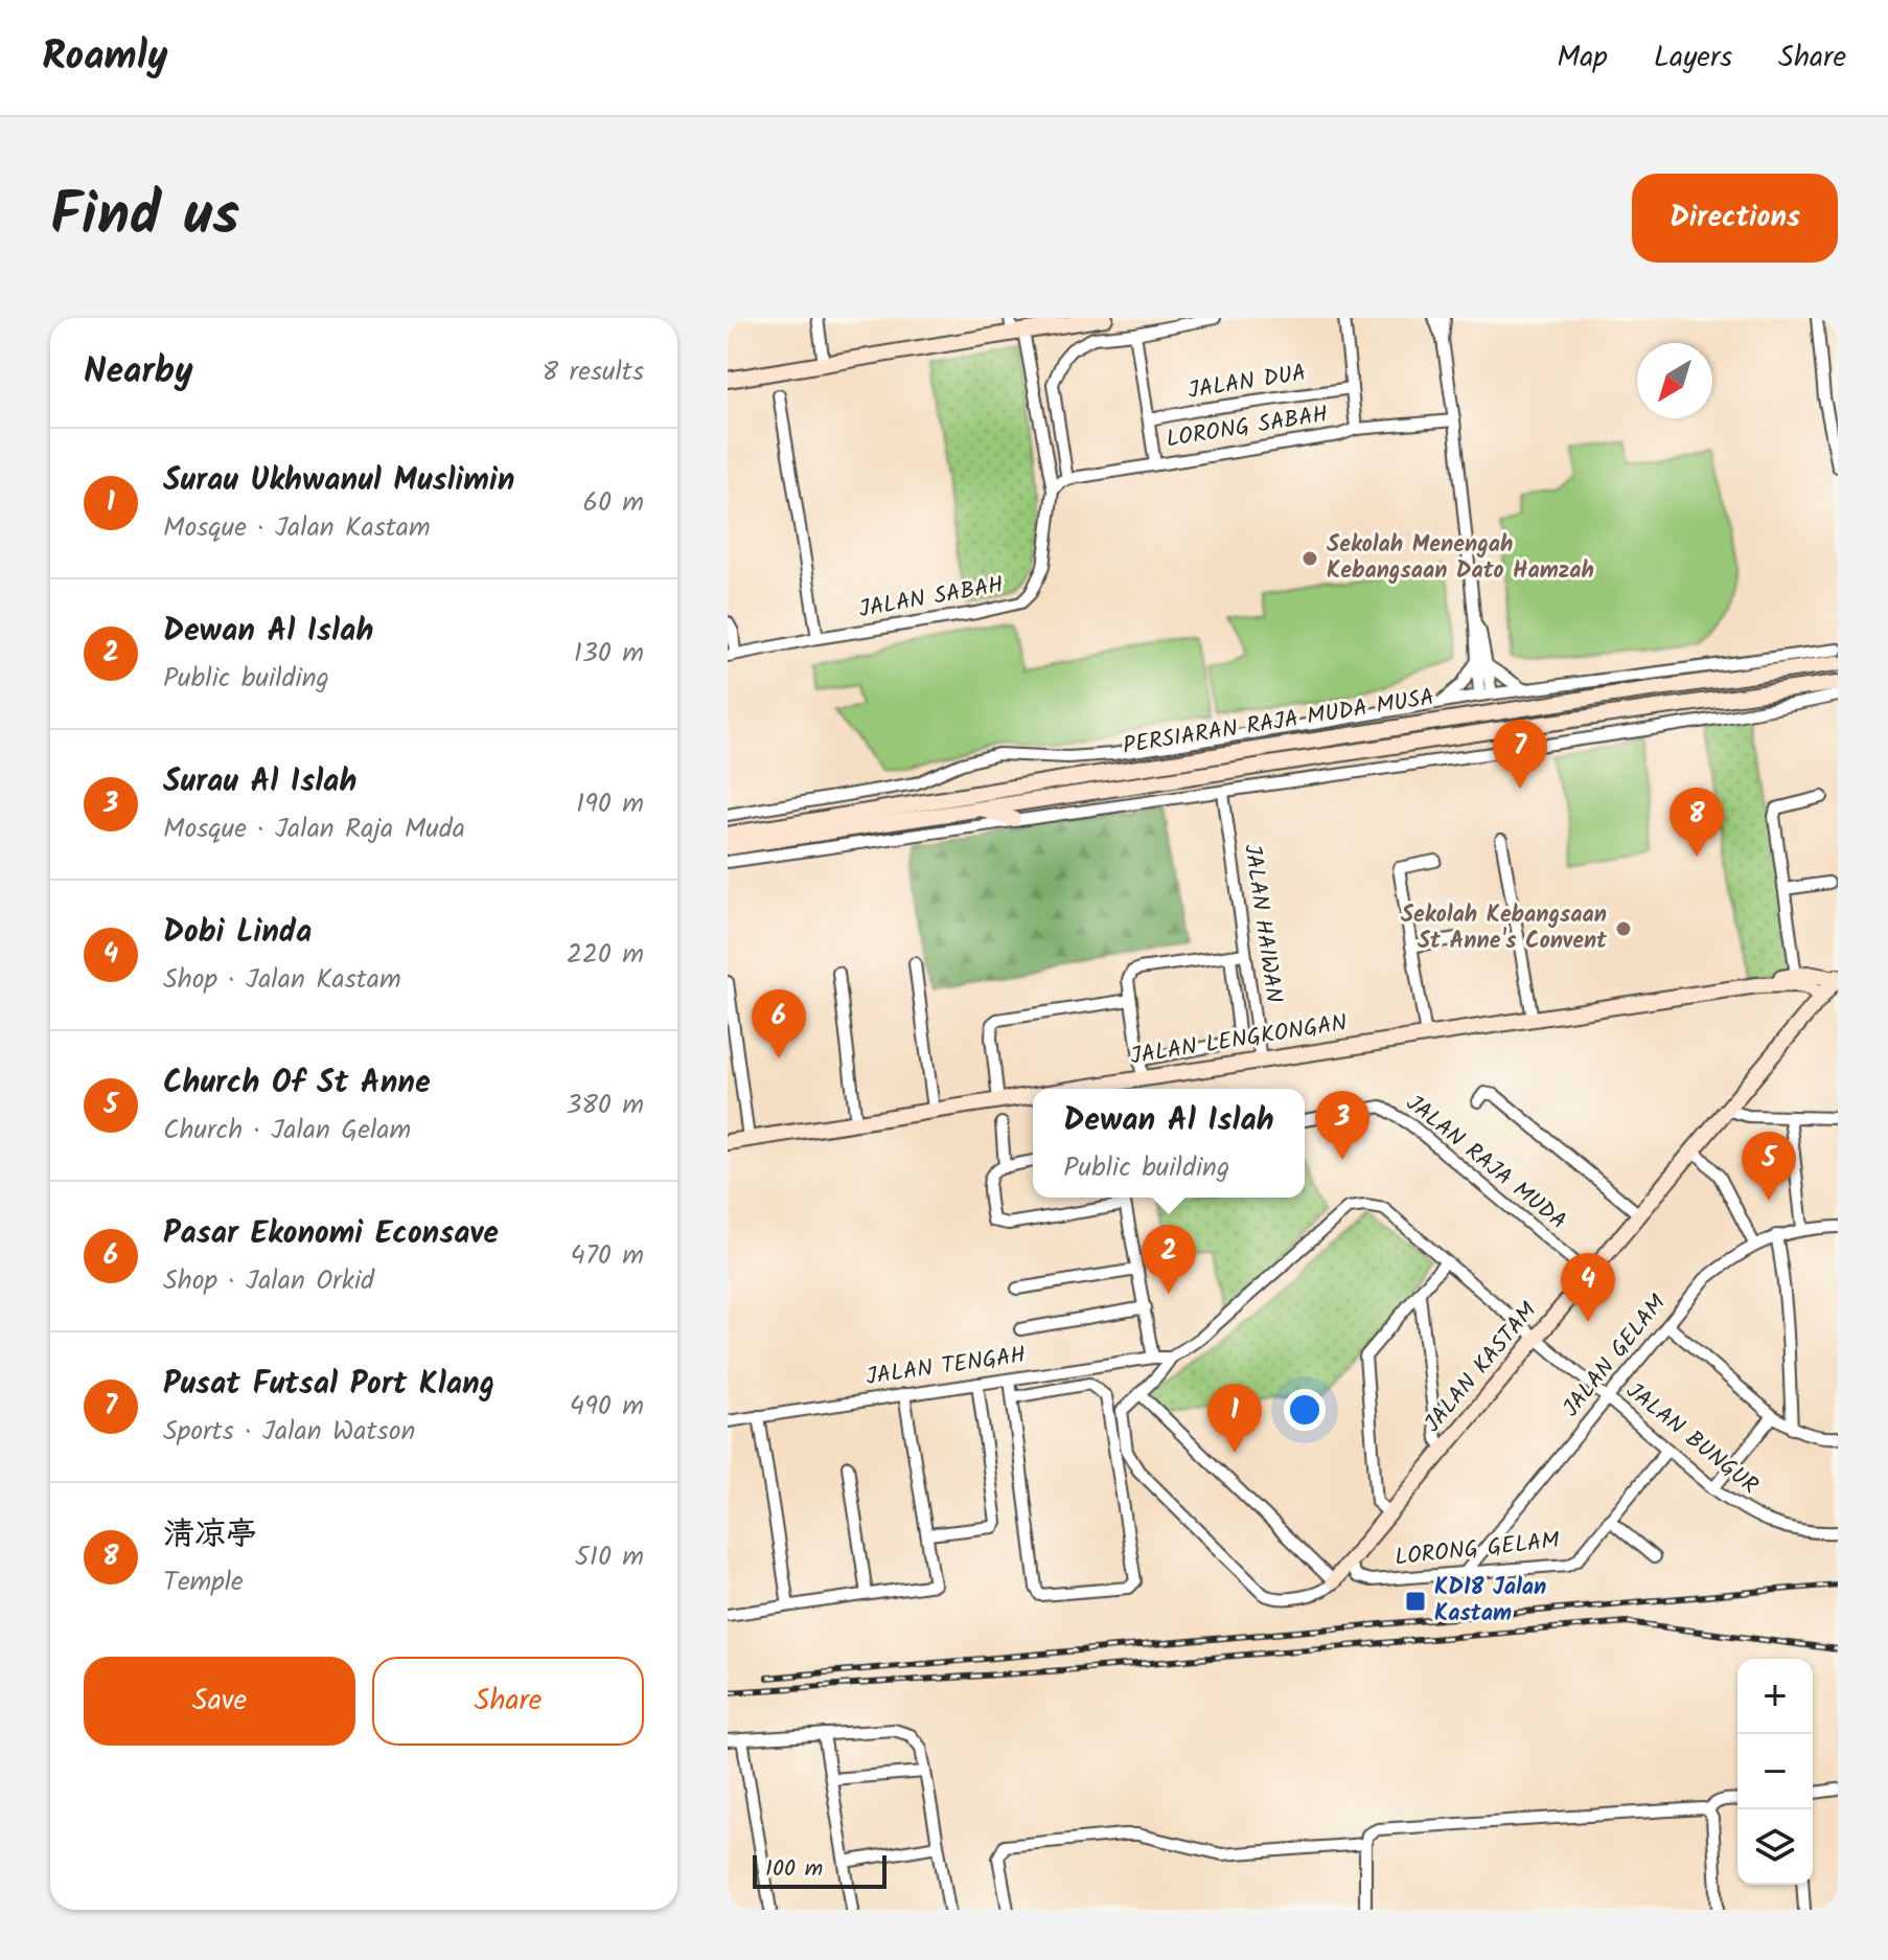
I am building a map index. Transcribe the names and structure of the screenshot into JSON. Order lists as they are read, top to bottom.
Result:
{
  "streets": {
    "street": [
      "JALAN DUA",
      "LORONG SABAH",
      "JALAN SABAH",
      "PERSIARAN RAJA MUDA MUSA",
      "JALAN HAIWAN",
      "JALAN LENGKONGAN",
      "JALAN RAJA MUDA",
      "JALAN GELAM",
      "JALAN TENGAH",
      "JALAN KASTAM",
      "JALAN BUNGUR",
      "LORONG GELAM"
    ]
  },
  "crossings": [
    ["LORONG SABAH", "JALAN SABAH"],
    ["JALAN HAIWAN", "JALAN LENGKONGAN"],
    ["JALAN LENGKONGAN", "JALAN KASTAM"],
    ["JALAN RAJA MUDA", "JALAN KASTAM"],
    ["JALAN GELAM", "JALAN BUNGUR"],
    ["JALAN GELAM", "LORONG GELAM"],
    ["JALAN KASTAM", "JALAN BUNGUR"],
    ["JALAN KASTAM", "LORONG GELAM"],
    ["JALAN BUNGUR", "LORONG GELAM"]
  ],
  "places": {
    "other": ["Sekolah Menengah Kebangsaan Dato Hamzah", "Sekolah Kebangsaan St Anne's Convent"],
    "transit": ["KD18 Jalan Kastam"]
  },
  "scale_bar": "100 m",
  "north": "bottom left",
  "page": {
    "header": "Roamly",
    "nav": ["Map", "Layers", "Share"],
    "title": "Find us",
    "buttons": [
      "Directions",
      ["Save", "Share"]
    ],
    "heading": ["Nearby", "8 results"],
    "list": [
      {
        "mark": "1",
        "name": "Surau Ukhwanul Muslimin",
        "note": "Mosque · Jalan Kastam",
        "value": "60 m"
      },
      {
        "mark": "2",
        "name": "Dewan Al Islah",
        "note": "Public building",
        "value": "130 m"
      },
      {
        "mark": "3",
        "name": "Surau Al Islah",
        "note": "Mosque · Jalan Raja Muda",
        "value": "190 m"
      },
      {
        "mark": "4",
        "name": "Dobi Linda",
        "note": "Shop · Jalan Kastam",
        "value": "220 m"
      },
      {
        "mark": "5",
        "name": "Church Of St Anne",
        "note": "Church · Jalan Gelam",
        "value": "380 m"
      },
      {
        "mark": "6",
        "name": "Pasar Ekonomi Econsave",
        "note": "Shop · Jalan Orkid",
        "value": "470 m"
      },
      {
        "mark": "7",
        "name": "Pusat Futsal Port Klang",
        "note": "Sports · Jalan Watson",
        "value": "490 m"
      },
      {
        "mark": "8",
        "name": "清凉亭",
        "note": "Temple",
        "value": "510 m"
      }
    ],
    "pins": [
      "7",
      "8",
      "6",
      "3",
      "5",
      "2",
      "4",
      "1"
    ],
    "popup": ["Dewan Al Islah", "Public building"],
    "map_buttons": ["+", "−"],
    "scale": "100 m"
  }
}
